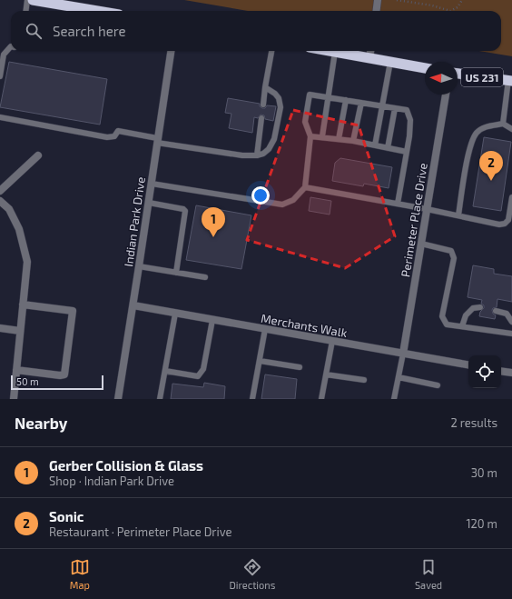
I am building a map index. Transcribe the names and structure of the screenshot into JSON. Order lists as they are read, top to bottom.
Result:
{
  "streets": {
    "highway": ["US 231"],
    "street": ["Perimeter Place Drive", "Indian Park Drive", "Merchants Walk"]
  },
  "crossings": [
    ["Perimeter Place Drive", "Merchants Walk"],
    ["Indian Park Drive", "Merchants Walk"]
  ],
  "scale_bar": "50 m",
  "north": "left",
  "page": {
    "search": "Search here",
    "pins": ["2", "1"],
    "scale": "50 m",
    "heading": ["Nearby", "2 results"],
    "list": [
      {
        "mark": "1",
        "name": "Gerber Collision & Glass",
        "note": "Shop · Indian Park Drive",
        "value": "30 m"
      },
      {
        "mark": "2",
        "name": "Sonic",
        "note": "Restaurant · Perimeter Place Drive",
        "value": "120 m"
      }
    ],
    "nav": ["Map", "Directions", "Saved"]
  }
}
